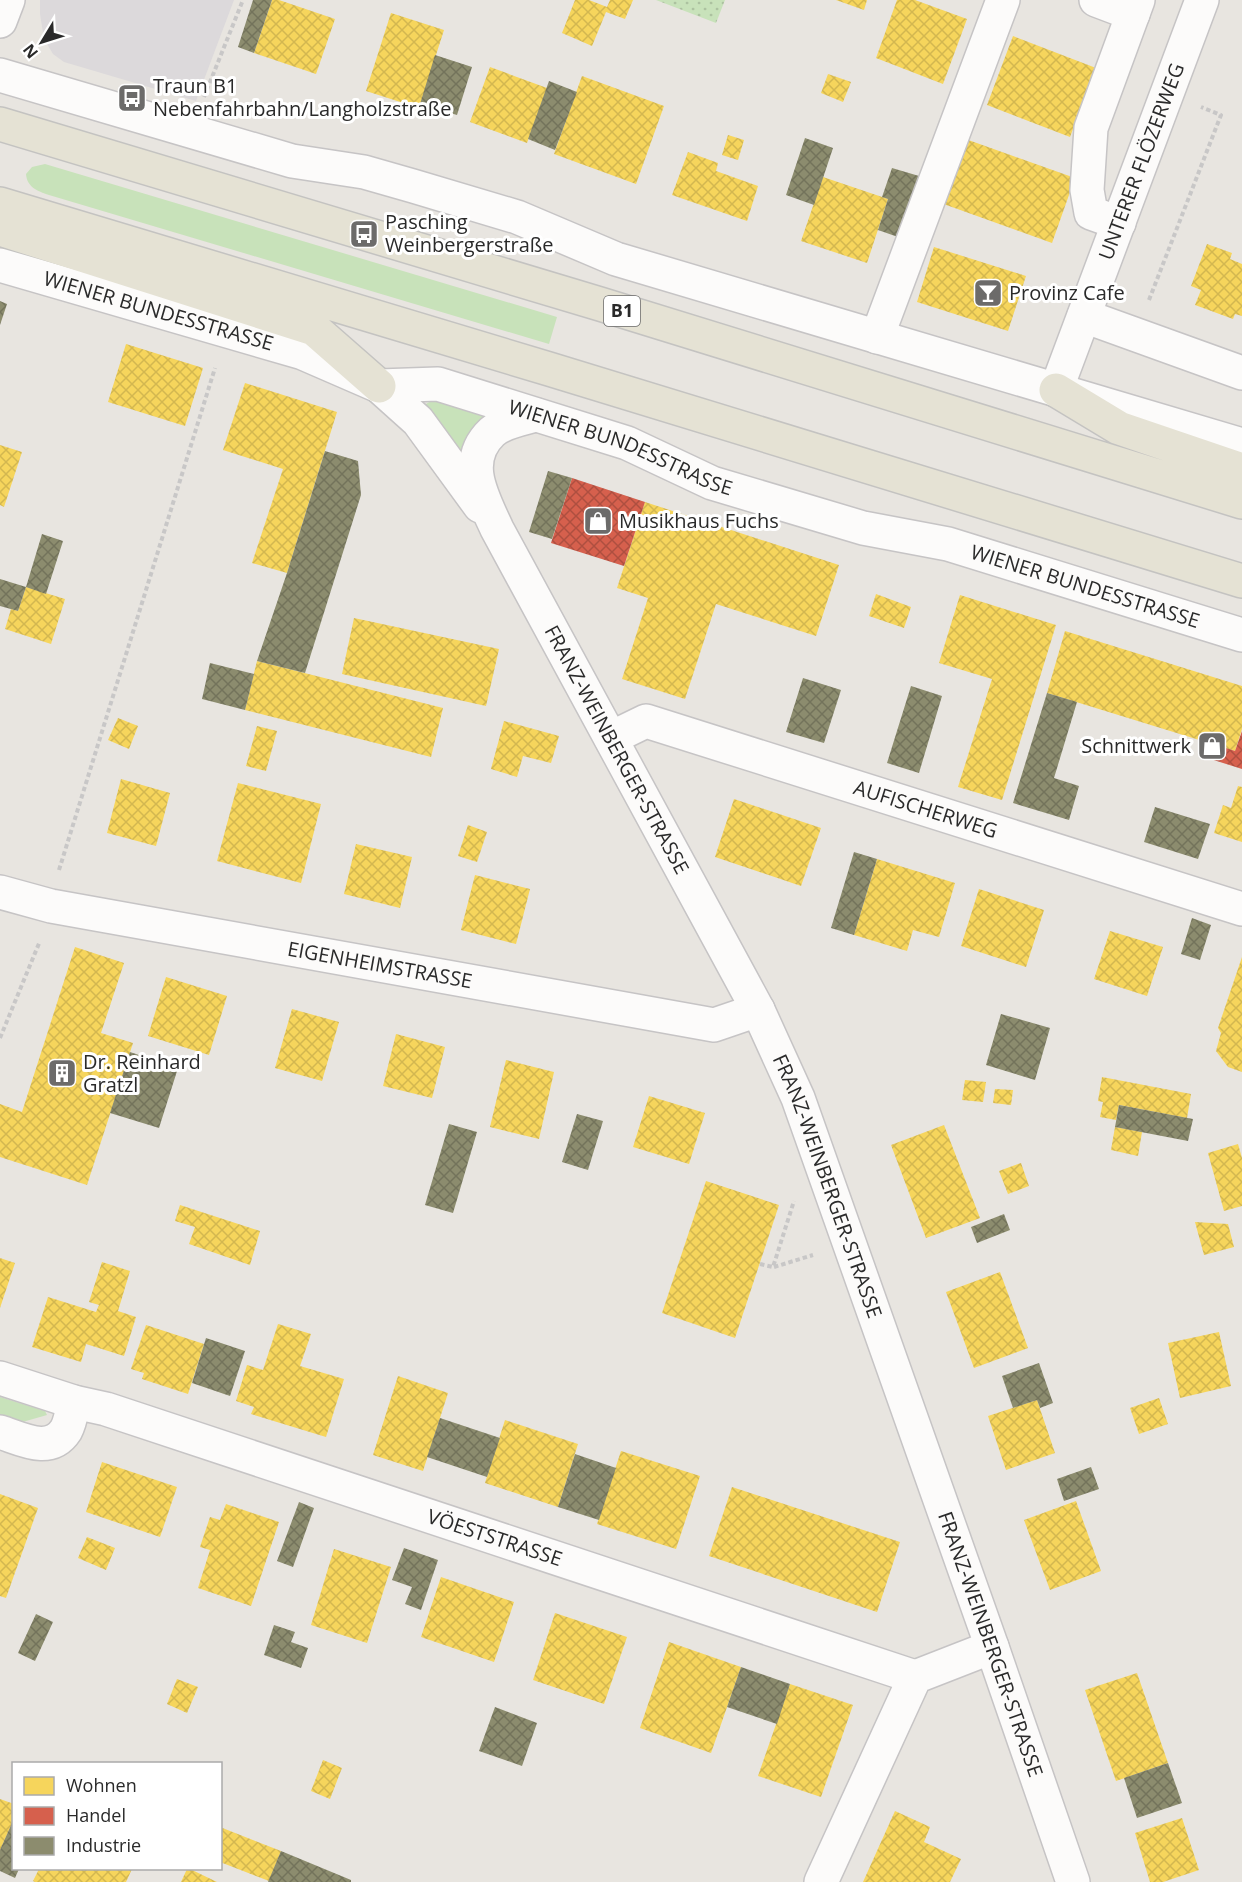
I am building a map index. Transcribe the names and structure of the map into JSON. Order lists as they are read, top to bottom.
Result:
{
  "streets": {
    "main road": ["B1"],
    "street": [
      "UNTERER FLÖZERWEG",
      "WIENER BUNDESSTRASSE",
      "FRANZ-WEINBERGER-STRASSE",
      "AUFISCHERWEG",
      "EIGENHEIMSTRASSE",
      "VÖESTSTRASSE"
    ]
  },
  "crossings": [
    ["WIENER BUNDESSTRASSE", "FRANZ-WEINBERGER-STRASSE"],
    ["FRANZ-WEINBERGER-STRASSE", "AUFISCHERWEG"],
    ["FRANZ-WEINBERGER-STRASSE", "EIGENHEIMSTRASSE"]
  ],
  "places": {
    "bus stop": ["Traun B1 Nebenfahrbahn/Langholzstraße", "Pasching Weinbergerstraße"],
    "bar": ["Provinz Cafe"],
    "shop": ["Musikhaus Fuchs", "Schnittwerk"],
    "building": ["Dr. Reinhard Gratzl"]
  },
  "legend": ["Wohnen", "Handel", "Industrie"],
  "north": "bottom left"
}
